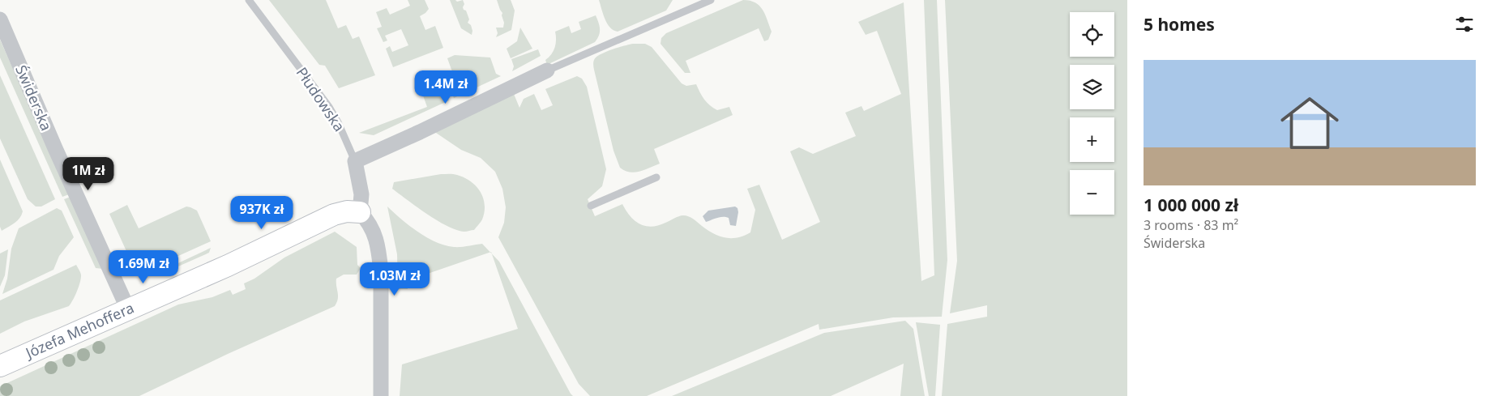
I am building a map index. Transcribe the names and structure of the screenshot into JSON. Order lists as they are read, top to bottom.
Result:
{
  "streets": {
    "street": ["Świderska", "Płudowska", "Józefa Mehoffera"]
  },
  "crossings": [
    ["Świderska", "Józefa Mehoffera"],
    ["Płudowska", "Józefa Mehoffera"]
  ],
  "page": {
    "heading": "5 homes",
    "map_buttons": ["+", "−"],
    "list": [
      {
        "name": "1 000 000 zł",
        "note": "3 rooms · 83 m² · Świderska"
      }
    ],
    "price": [
      "1.4M zł",
      "1M zł",
      "937K zł",
      "1.69M zł",
      "1.03M zł"
    ]
  }
}
